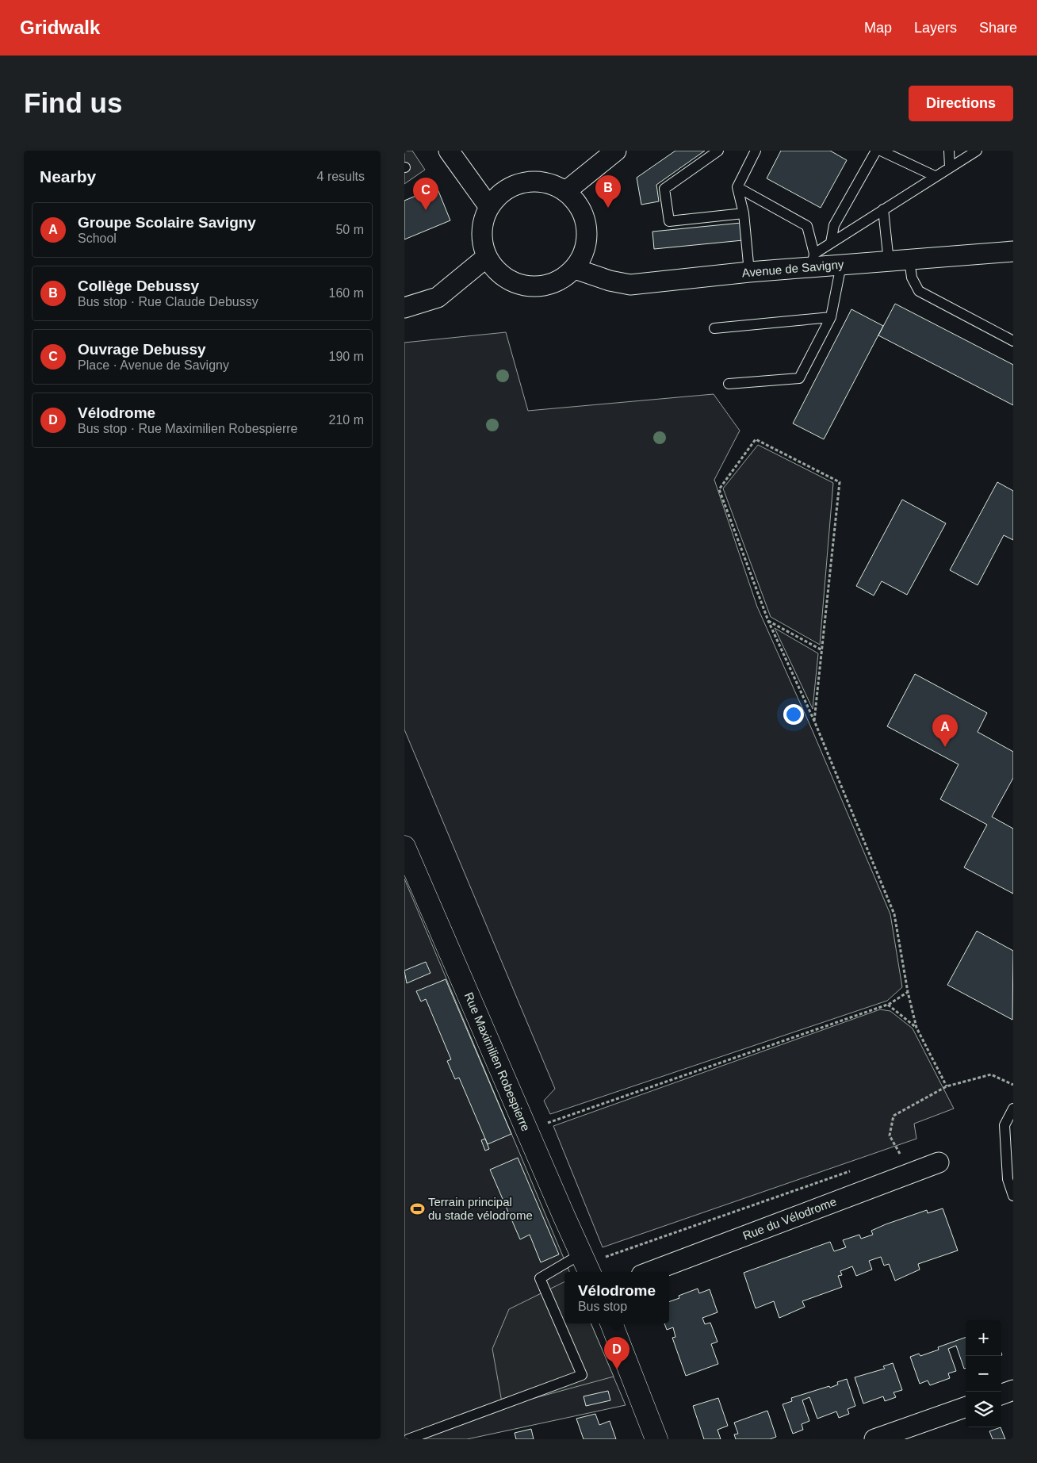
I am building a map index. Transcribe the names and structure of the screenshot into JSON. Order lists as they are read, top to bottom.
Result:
{
  "streets": {
    "street": ["Avenue de Savigny", "Rue Maximilien Robespierre", "Rue du Vélodrome"]
  },
  "places": {
    "sports": ["Terrain principal du stade vélodrome"]
  },
  "page": {
    "header": "Gridwalk",
    "nav": ["Map", "Layers", "Share"],
    "buttons": "Directions",
    "title": "Find us",
    "heading": ["Nearby", "4 results"],
    "pins": [
      "B",
      "C",
      "A",
      "D"
    ],
    "list": [
      {
        "mark": "A",
        "name": "Groupe Scolaire Savigny",
        "note": "School",
        "value": "50 m"
      },
      {
        "mark": "B",
        "name": "Collège Debussy",
        "note": "Bus stop · Rue Claude Debussy",
        "value": "160 m"
      },
      {
        "mark": "C",
        "name": "Ouvrage Debussy",
        "note": "Place · Avenue de Savigny",
        "value": "190 m"
      },
      {
        "mark": "D",
        "name": "Vélodrome",
        "note": "Bus stop · Rue Maximilien Robespierre",
        "value": "210 m"
      }
    ],
    "popup": ["Vélodrome", "Bus stop"],
    "map_buttons": ["+", "−"]
  }
}
